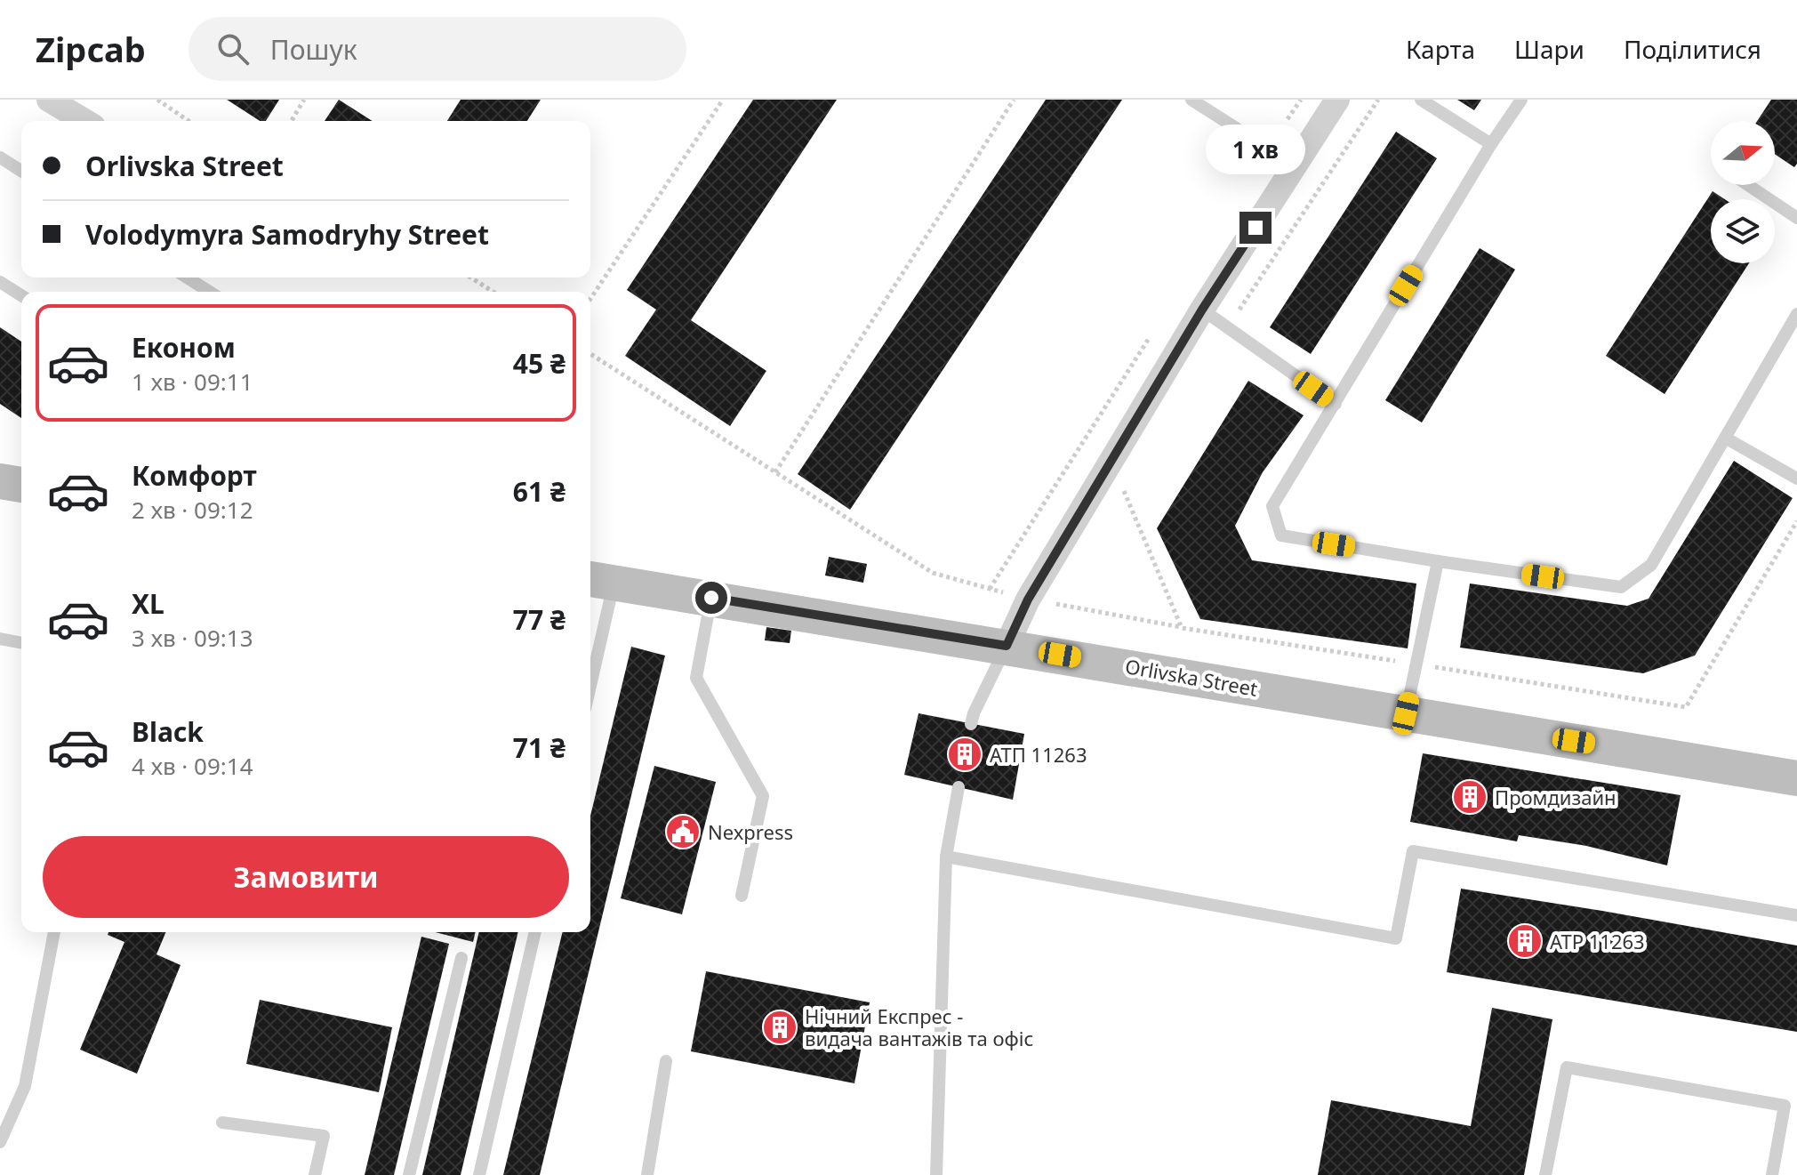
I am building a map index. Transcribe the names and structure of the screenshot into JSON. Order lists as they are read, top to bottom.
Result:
{
  "streets": {
    "street": ["Orlivska Street"]
  },
  "places": {
    "building": [
      "АТП 11263",
      "Промдизайн",
      "ATP 11263",
      "Нічний Експрес - видача вантажів та офіс"
    ],
    "public building": ["Nexpress"]
  },
  "north": "right",
  "page": {
    "header": "Zipcab",
    "search": "Пошук",
    "nav": ["Карта", "Шари", "Поділитися"],
    "banner": ["Orlivska Street", "Volodymyra Samodryhy Street"],
    "bubble": "1 хв",
    "list": [
      {
        "name": "Економ",
        "note": "1 хв · 09:11",
        "value": "45 ₴"
      },
      {
        "name": "Комфорт",
        "note": "2 хв · 09:12",
        "value": "61 ₴"
      },
      {
        "name": "XL",
        "note": "3 хв · 09:13",
        "value": "77 ₴"
      },
      {
        "name": "Black",
        "note": "4 хв · 09:14",
        "value": "71 ₴"
      }
    ],
    "buttons": "Замовити"
  }
}
